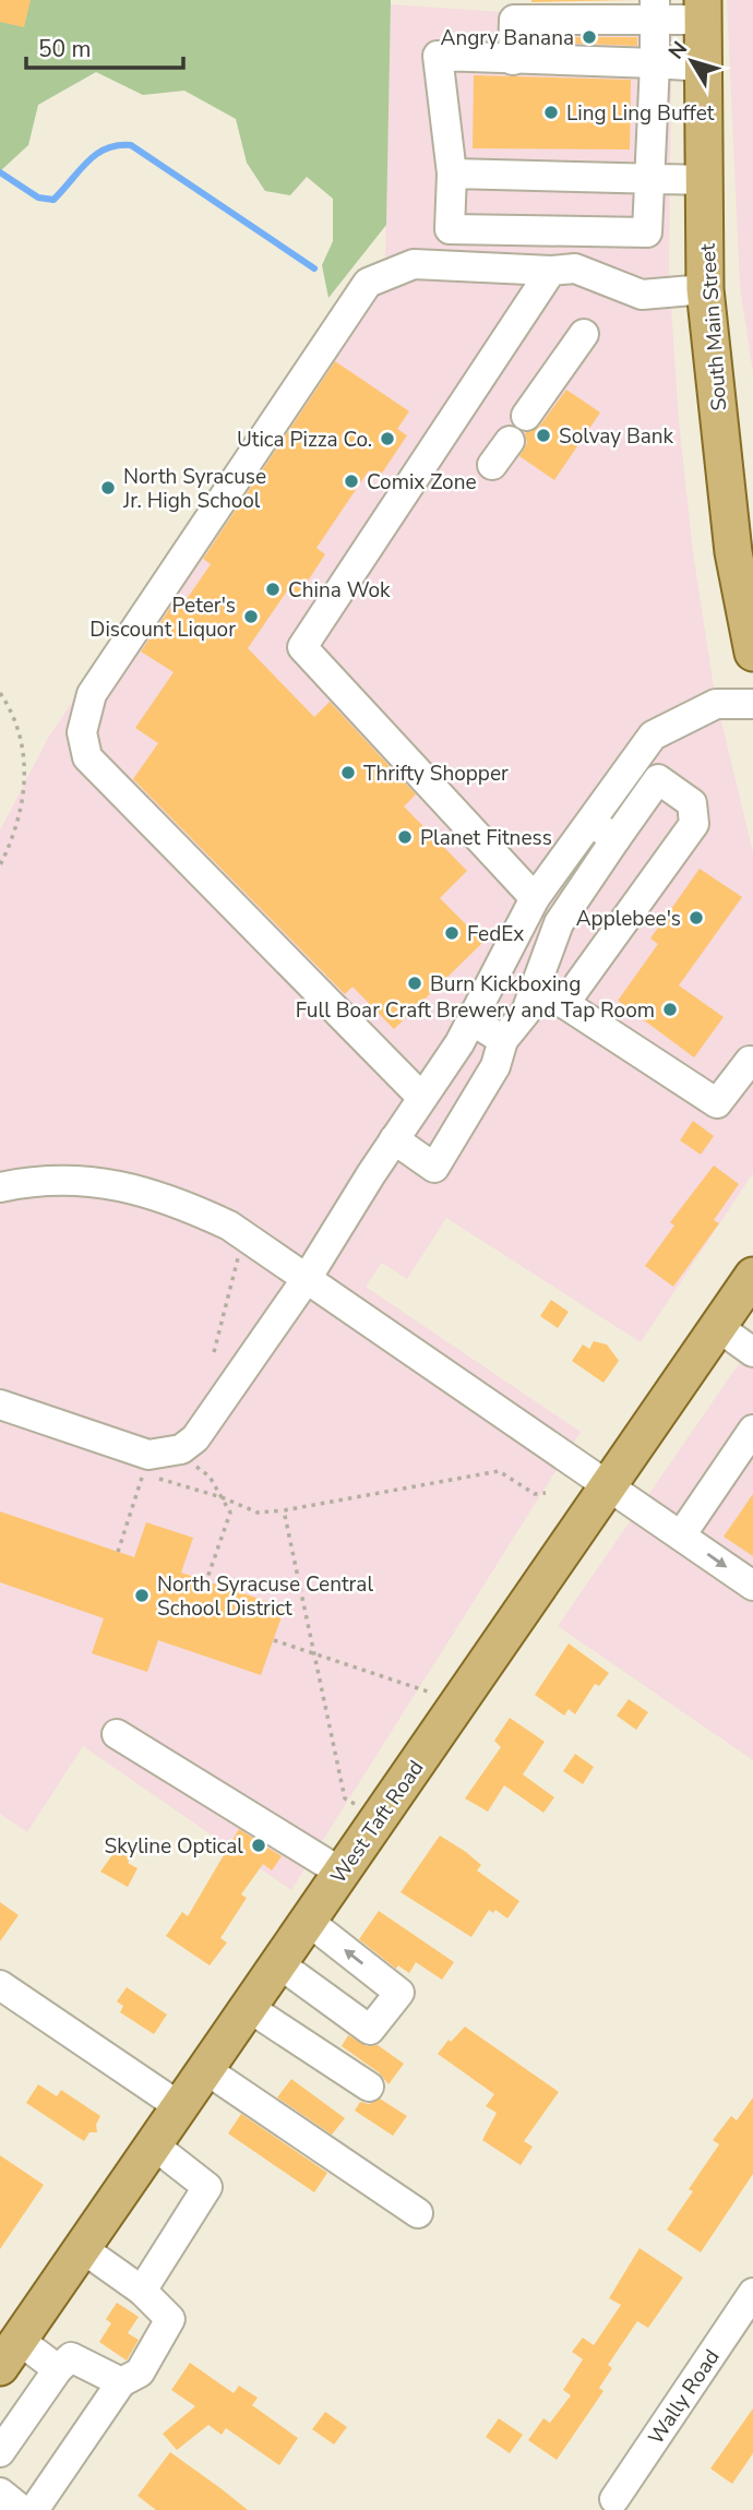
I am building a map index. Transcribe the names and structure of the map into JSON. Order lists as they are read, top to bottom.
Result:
{
  "streets": {
    "main road": ["South Main Street", "West Taft Road"],
    "street": ["Wally Road"]
  },
  "places": [
    "Angry Banana",
    "Ling Ling Buffet",
    "Solvay Bank",
    "Utica Pizza Co.",
    "Comix Zone",
    "North Syracuse Jr. High School",
    "China Wok",
    "Peter's Discount Liquor",
    "Thrifty Shopper",
    "Planet Fitness",
    "Applebee's",
    "FedEx",
    "Burn Kickboxing",
    "Full Boar Craft Brewery and Tap Room",
    "North Syracuse Central School District",
    "Skyline Optical"
  ],
  "scale_bar": "50 m",
  "north": "top left"
}
